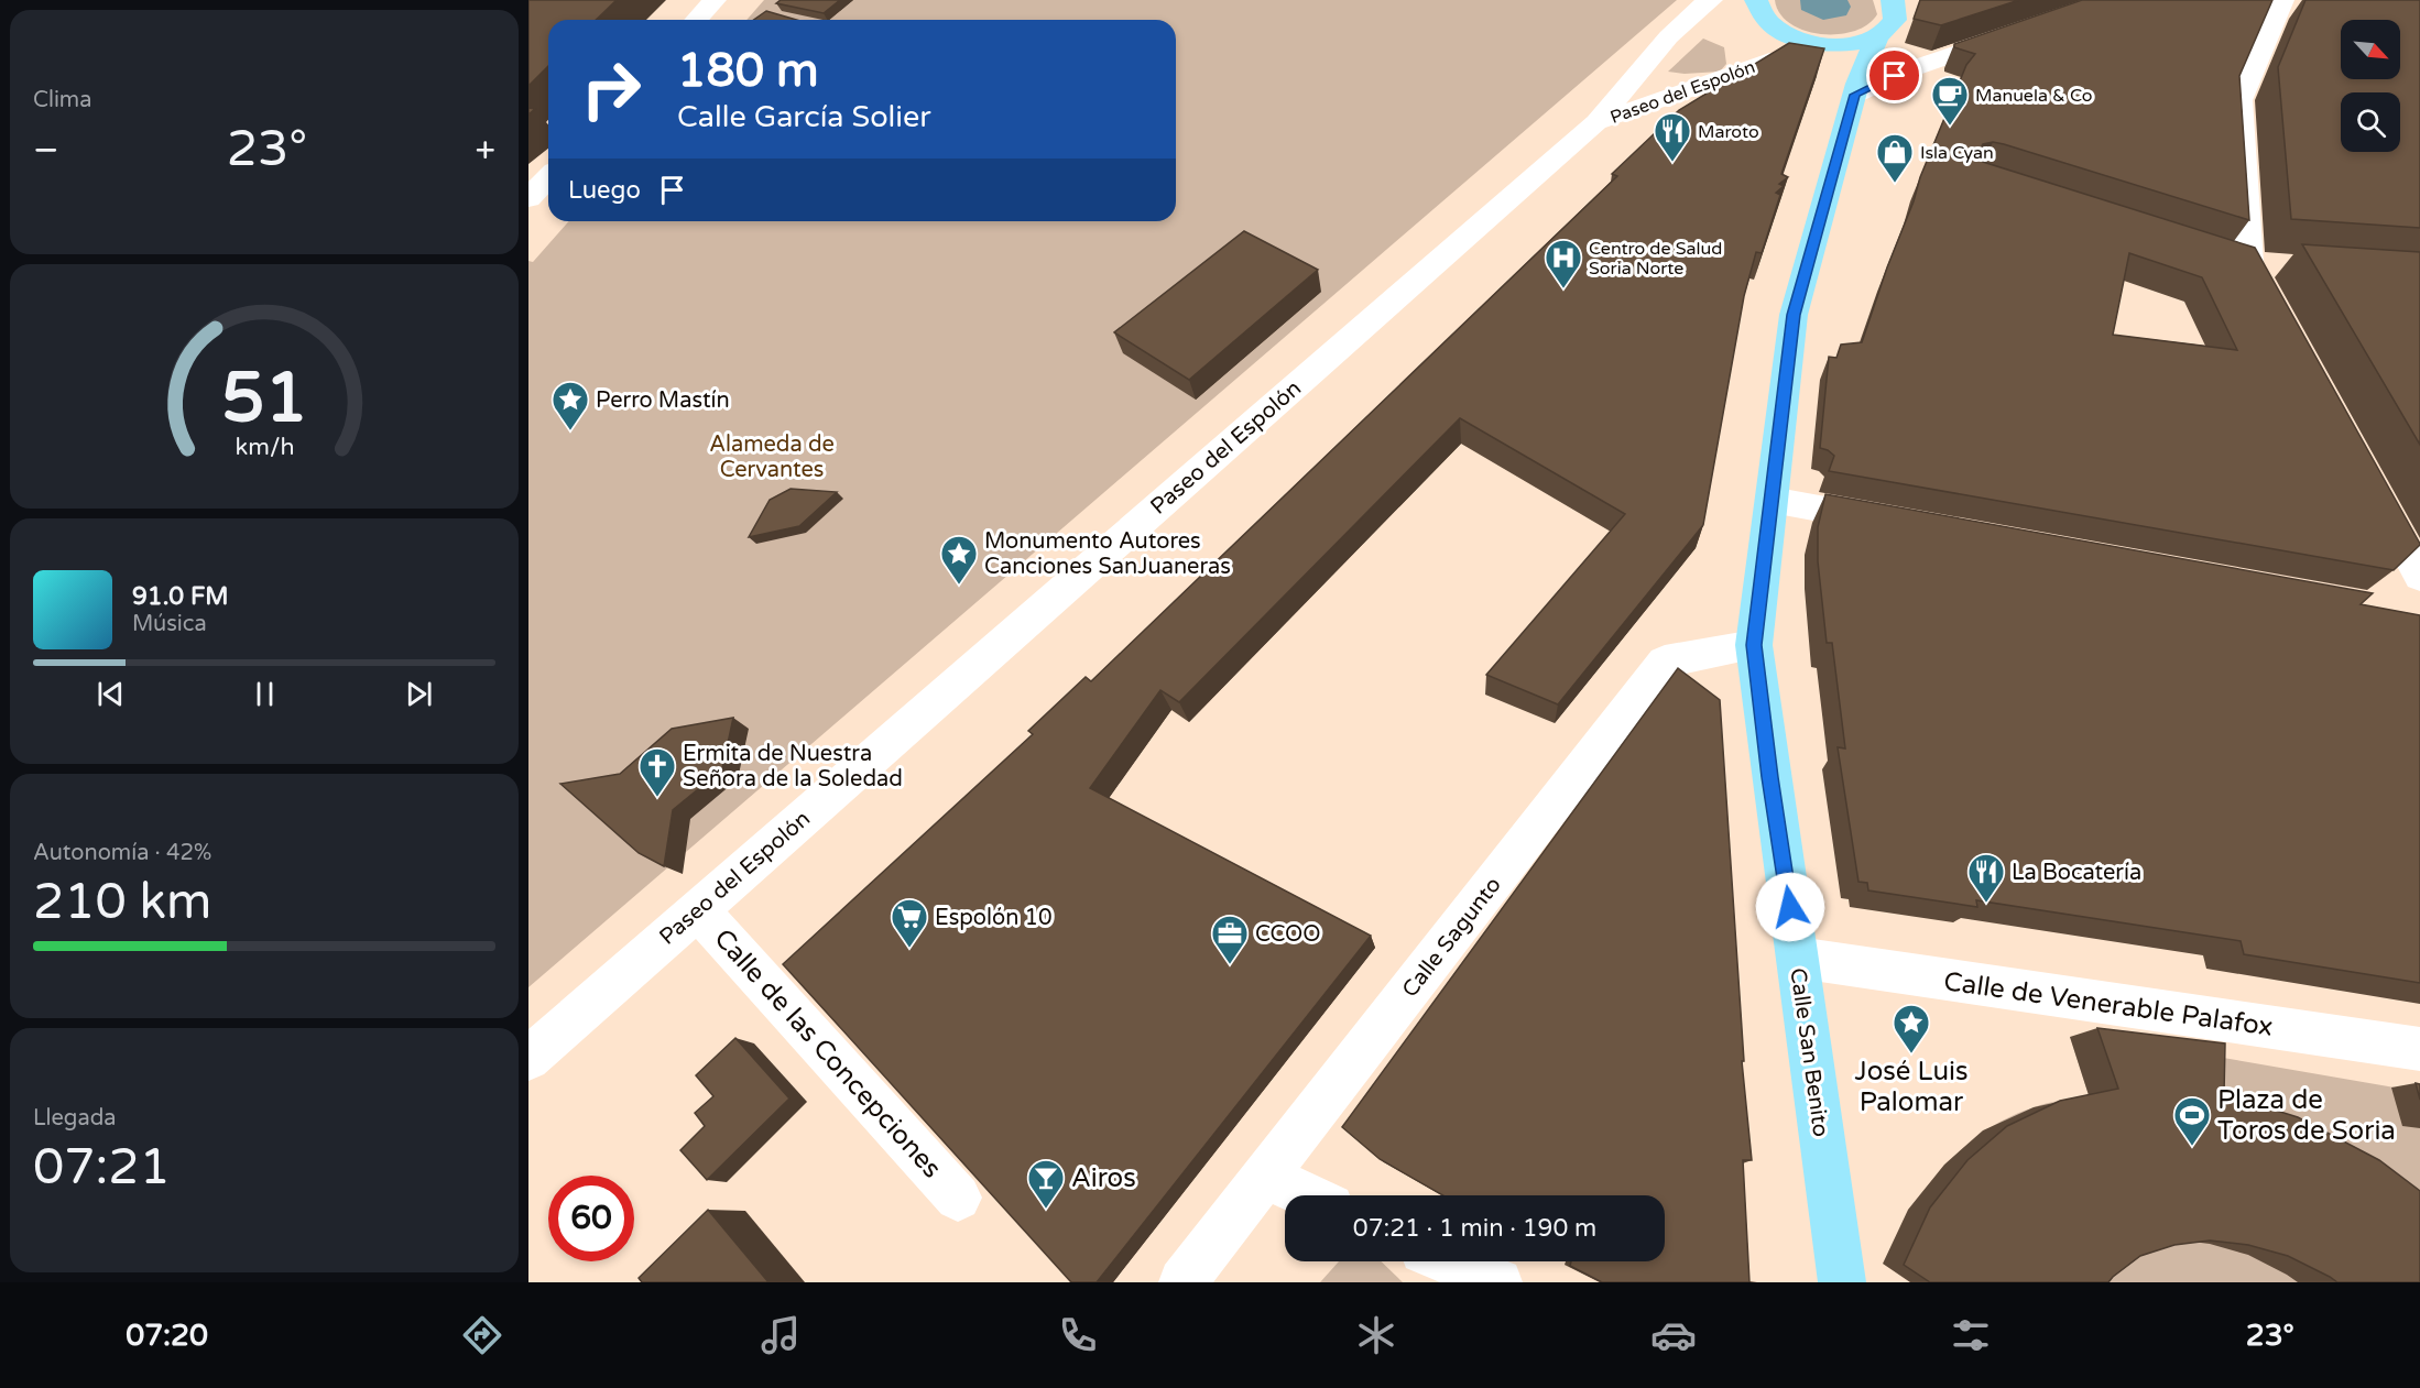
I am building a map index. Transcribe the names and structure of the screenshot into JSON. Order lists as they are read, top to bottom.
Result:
{
  "streets": {
    "main road": ["Calle San Benito"],
    "street": [
      "Paseo del Espolón",
      "Calle Sagunto",
      "Calle de Venerable Palafox",
      "Calle de las Concepciones"
    ]
  },
  "crossings": [
    ["Paseo del Espolón", "Calle de las Concepciones"],
    ["Calle Sagunto", "Calle San Benito"],
    ["Calle de Venerable Palafox", "Calle San Benito"]
  ],
  "parks": ["Alameda de Cervantes"],
  "places": {
    "cafe": ["Manuela & Co"],
    "restaurant": ["Maroto", "La Bocatería"],
    "shop": ["Isla Cyan"],
    "hospital": ["Centro de Salud Soria Norte"],
    "place": ["Perro Mastín", "Monumento Autores Canciones SanJuaneras", "José Luis Palomar"],
    "church": ["Ermita de Nuestra Señora de la Soledad"],
    "supermarket": ["Espolón 10"],
    "office": ["CCOO"],
    "sports": ["Plaza de Toros de Soria"],
    "bar": ["Airos"]
  },
  "north": "bottom right",
  "page": {
    "tile": [
      "Clima",
      ["Autonomía · 42%", "210 km"],
      ["Llegada", "07:21"]
    ],
    "turn": ["180 m", "Calle García Solier"],
    "heat": ["−", "23°", "+"],
    "then": "Luego",
    "song": ["91.0 FM", "Música"],
    "limit": "60",
    "trip": "07:21 · 1 min · 190 m",
    "tabs": ["07:20", "23°"],
    "gauge": ["51", "km/h"]
  }
}
